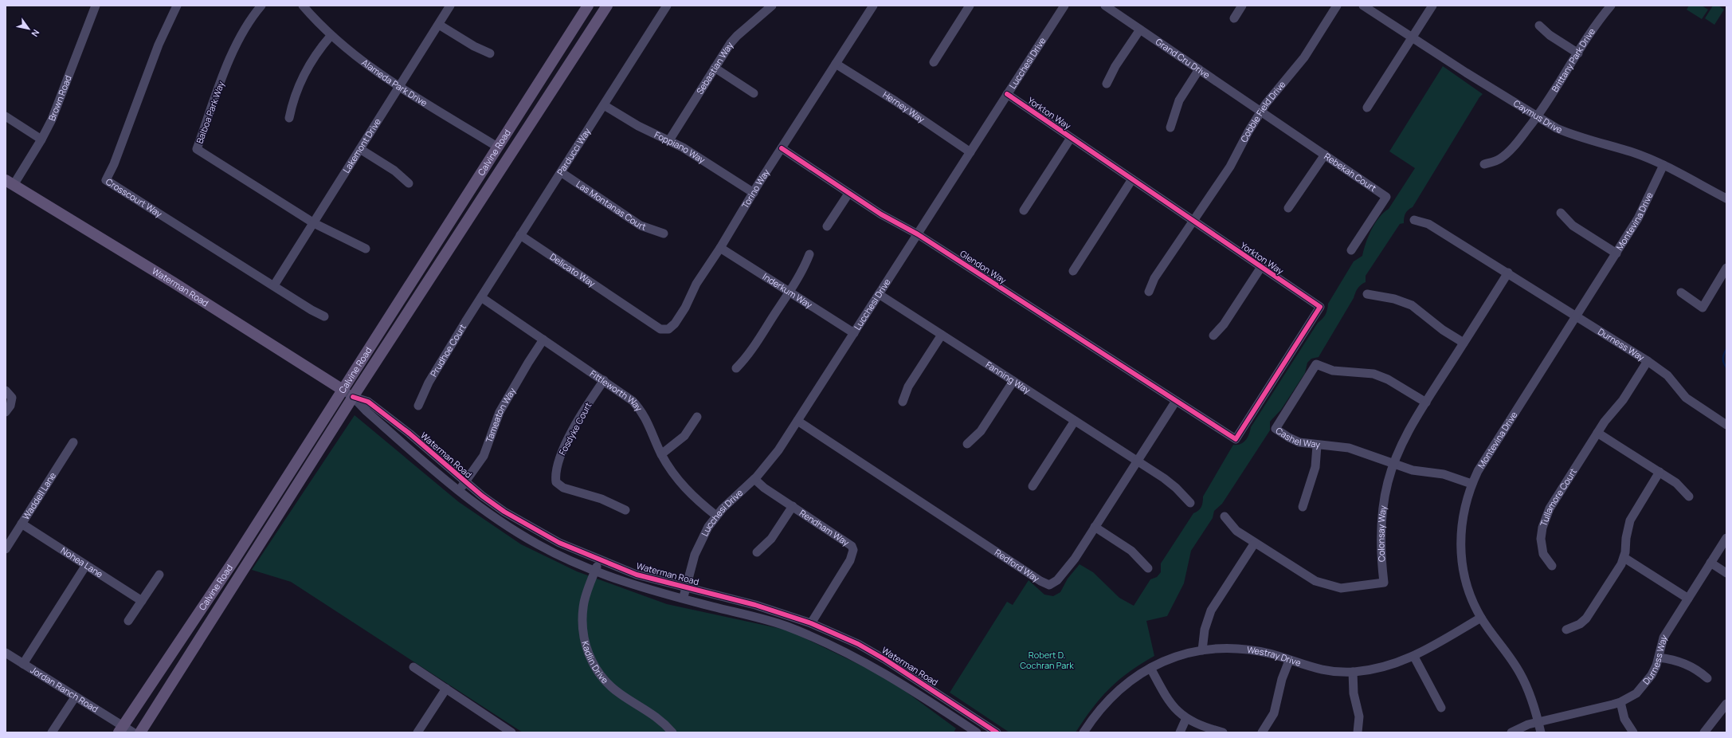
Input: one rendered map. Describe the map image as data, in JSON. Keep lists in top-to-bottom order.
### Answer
{
  "streets": {
    "main road": ["Calvine Road", "Waterman Road"],
    "street": [
      "Grand Cru Drive",
      "Brittany Park Drive",
      "Lucchesi Drive",
      "Sebastian Way",
      "Alameda Park Drive",
      "Brown Road",
      "Herney Way",
      "Balboa Park Way",
      "Cobble Field Drive",
      "Yorkton Way",
      "Caymus Drive",
      "Lakemont Drive",
      "Foppiano Way",
      "Parducci Way",
      "Rebekah Court",
      "Torino Way",
      "Crosscourt Way",
      "Las Montanas Court",
      "Montevina Drive",
      "Glendon Way",
      "Delicato Way",
      "Inderkum Way",
      "Durness Way",
      "Prudhoe Court",
      "Fanning Way",
      "Fittleworth Way",
      "Tameaton Way",
      "Fosdyke Court",
      "Cashel Way",
      "Waddell Lane",
      "Tullamore Court",
      "Rendham Way",
      "Colonsay Way",
      "Nohea Lane",
      "Redford Way",
      "Westray Drive",
      "Kadlin Drive",
      "Jordan Ranch Road"
    ]
  },
  "crossings": [
    ["Grand Cru Drive", "Cobble Field Drive"],
    ["Grand Cru Drive", "Rebekah Court"],
    ["Brittany Park Drive", "Caymus Drive"],
    ["Lucchesi Drive", "Herney Way"],
    ["Lucchesi Drive", "Yorkton Way"],
    ["Lucchesi Drive", "Glendon Way"],
    ["Lucchesi Drive", "Waterman Road"],
    ["Lucchesi Drive", "Inderkum Way"],
    ["Lucchesi Drive", "Fanning Way"],
    ["Lucchesi Drive", "Fittleworth Way"],
    ["Lucchesi Drive", "Rendham Way"],
    ["Lucchesi Drive", "Redford Way"],
    ["Sebastian Way", "Foppiano Way"],
    ["Alameda Park Drive", "Lakemont Drive"],
    ["Alameda Park Drive", "Calvine Road"],
    ["Brown Road", "Waterman Road"],
    ["Herney Way", "Torino Way"],
    ["Balboa Park Way", "Lakemont Drive"],
    ["Cobble Field Drive", "Yorkton Way"],
    ["Cobble Field Drive", "Rebekah Court"],
    ["Yorkton Way", "Glendon Way"],
    ["Yorkton Way", "Redford Way"],
    ["Caymus Drive", "Montevina Drive"],
    ["Lakemont Drive", "Crosscourt Way"],
    ["Foppiano Way", "Parducci Way"],
    ["Foppiano Way", "Torino Way"],
    ["Parducci Way", "Las Montanas Court"],
    ["Parducci Way", "Delicato Way"],
    ["Parducci Way", "Prudhoe Court"],
    ["Parducci Way", "Fittleworth Way"],
    ["Calvine Road", "Waterman Road"],
    ["Calvine Road", "Jordan Ranch Road"],
    ["Torino Way", "Glendon Way"],
    ["Torino Way", "Delicato Way"],
    ["Torino Way", "Inderkum Way"],
    ["Montevina Drive", "Durness Way"],
    ["Montevina Drive", "Cashel Way"],
    ["Montevina Drive", "Westray Drive"],
    ["Glendon Way", "Redford Way"],
    ["Waterman Road", "Tameaton Way"],
    ["Waterman Road", "Rendham Way"],
    ["Waterman Road", "Kadlin Drive"],
    ["Durness Way", "Tullamore Court"],
    ["Durness Way", "Colonsay Way"],
    ["Prudhoe Court", "Fittleworth Way"],
    ["Fanning Way", "Redford Way"],
    ["Fittleworth Way", "Tameaton Way"],
    ["Fittleworth Way", "Fosdyke Court"],
    ["Cashel Way", "Colonsay Way"],
    ["Waddell Lane", "Nohea Lane"]
  ],
  "parks": ["Robert D. Cochran Park"],
  "north": "bottom right"
}
